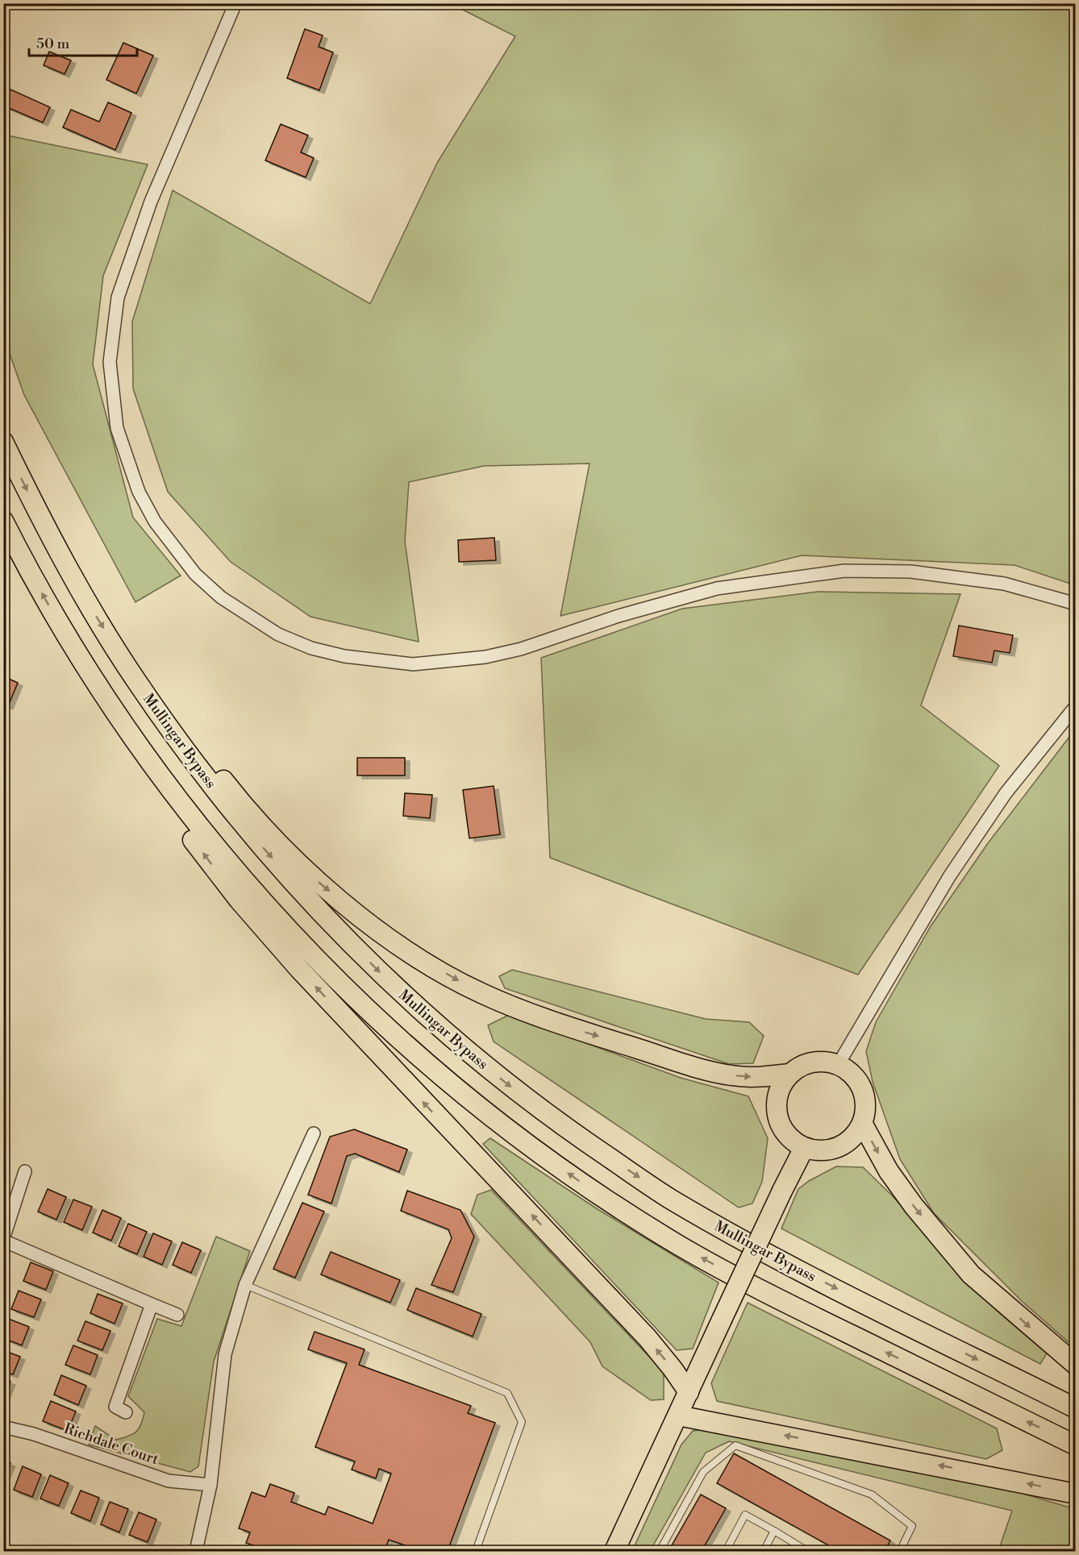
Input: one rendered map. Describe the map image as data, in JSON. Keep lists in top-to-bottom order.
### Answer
{
  "streets": {
    "main road": ["Mullingar Bypass"],
    "street": ["Richdale Court"]
  },
  "scale_bar": "50 m"
}
